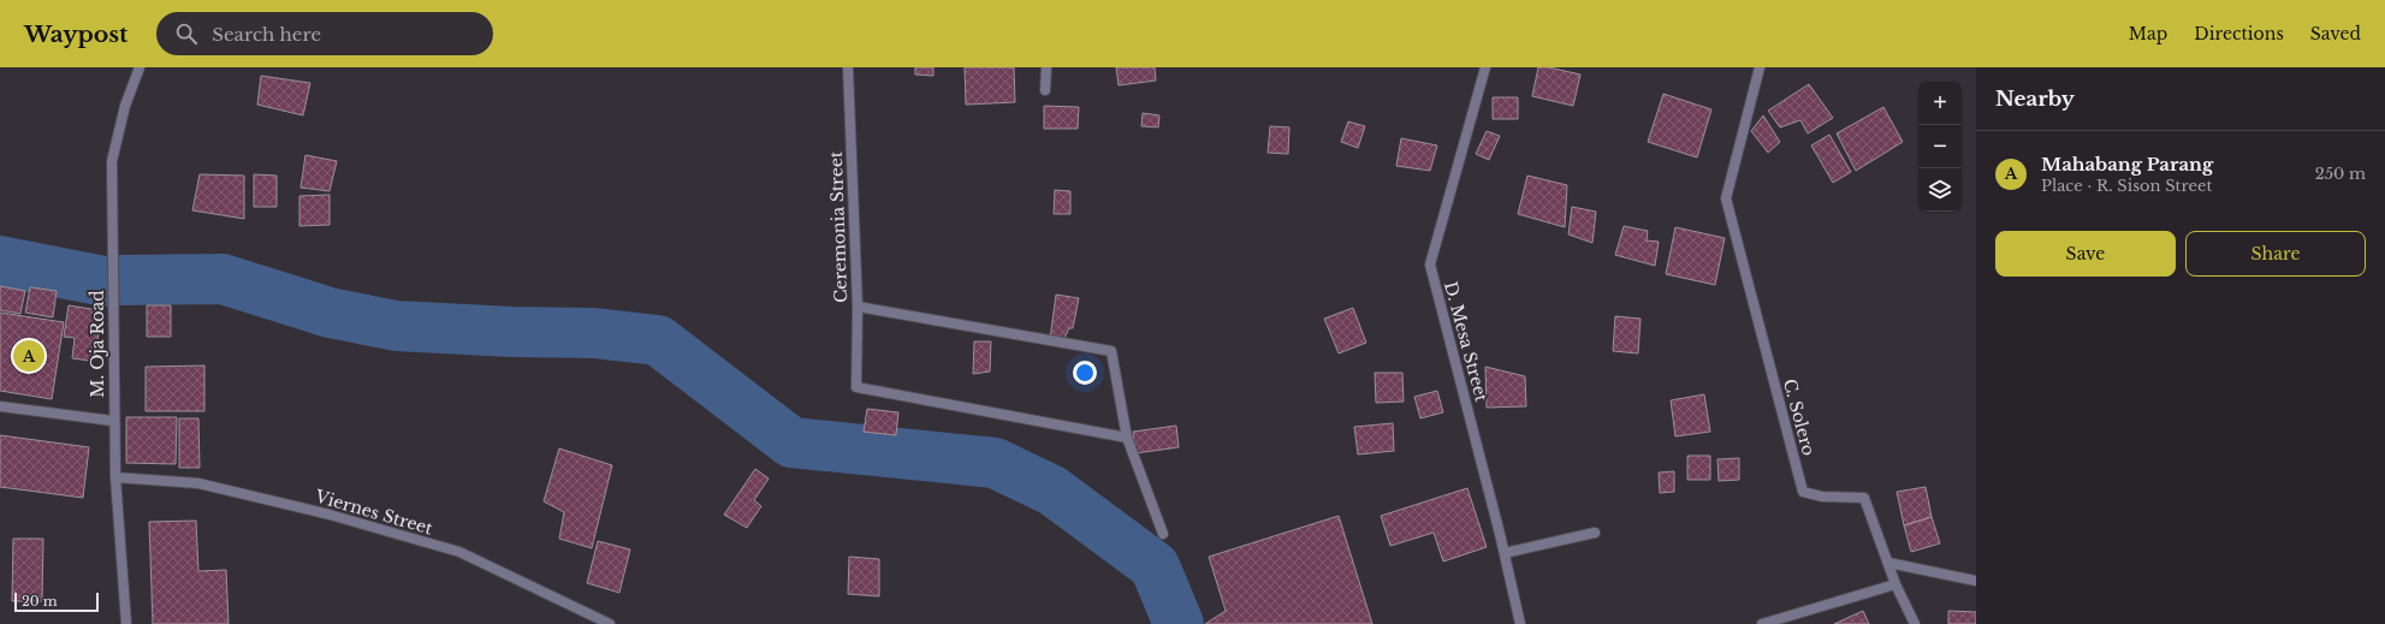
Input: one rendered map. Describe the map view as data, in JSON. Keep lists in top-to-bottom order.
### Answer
{
  "streets": {
    "street": [
      "Ceremonia Street",
      "D. Mesa Street",
      "M. Oja Road",
      "C. Solero",
      "Viernes Street"
    ]
  },
  "crossings": [
    ["M. Oja Road", "Viernes Street"]
  ],
  "scale_bar": "20 m",
  "page": {
    "header": "Waypost",
    "search": "Search here",
    "nav": ["Map", "Directions", "Saved"],
    "heading": "Nearby",
    "map_buttons": ["+", "−"],
    "list": [
      {
        "mark": "A",
        "name": "Mahabang Parang",
        "note": "Place · R. Sison Street",
        "value": "250 m"
      }
    ],
    "buttons": ["Save", "Share"],
    "pins": "A",
    "scale": "20 m"
  }
}
